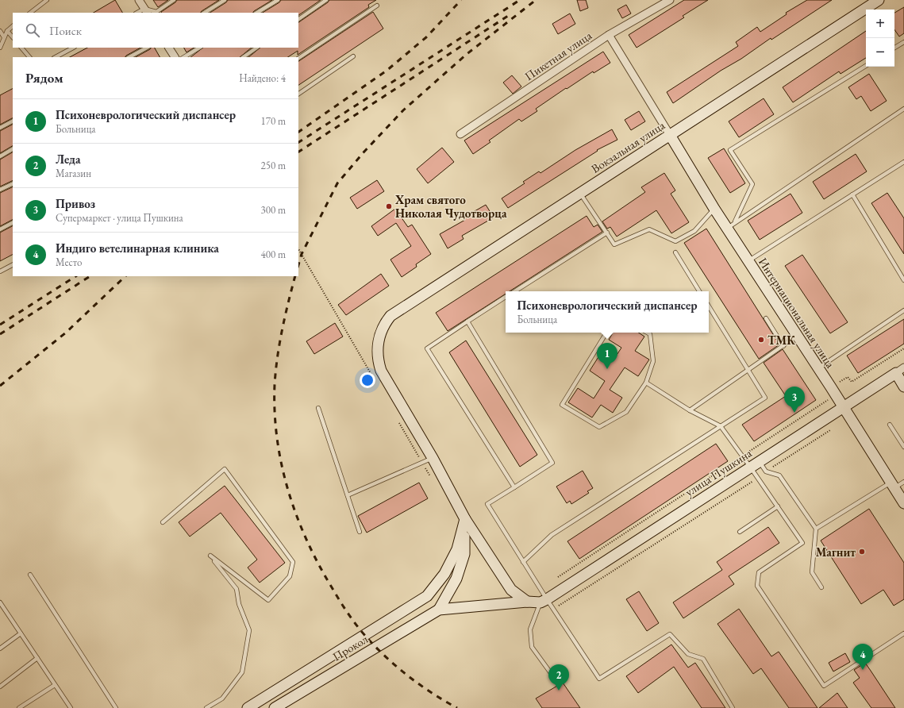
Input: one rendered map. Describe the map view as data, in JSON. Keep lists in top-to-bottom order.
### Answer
{
  "streets": {
    "main road": [
      "Вокзальная улица",
      "Интернациональная улица",
      "улица Пушкина",
      "Прокол"
    ],
    "street": ["Пикетная улица"]
  },
  "crossings": [
    ["Вокзальная улица", "Интернациональная улица"],
    ["Интернациональная улица", "улица Пушкина"]
  ],
  "places": ["Храм святого Николая Чудотворца", "ТМК", "Магнит"],
  "page": {
    "map_buttons": ["+", "−"],
    "search": "Поиск",
    "heading": ["Рядом", "Найдено: 4"],
    "list": [
      {
        "mark": "1",
        "name": "Психоневрологический диспансер",
        "note": "Больница",
        "value": "170 m"
      },
      {
        "mark": "2",
        "name": "Леда",
        "note": "Магазин",
        "value": "250 m"
      },
      {
        "mark": "3",
        "name": "Привоз",
        "note": "Супермаркет · улица Пушкина",
        "value": "300 m"
      },
      {
        "mark": "4",
        "name": "Индиго ветелинарная клиника",
        "note": "Место",
        "value": "400 m"
      }
    ],
    "popup": ["Психоневрологический диспансер", "Больница"],
    "pins": [
      "1",
      "3",
      "4",
      "2"
    ]
  }
}
